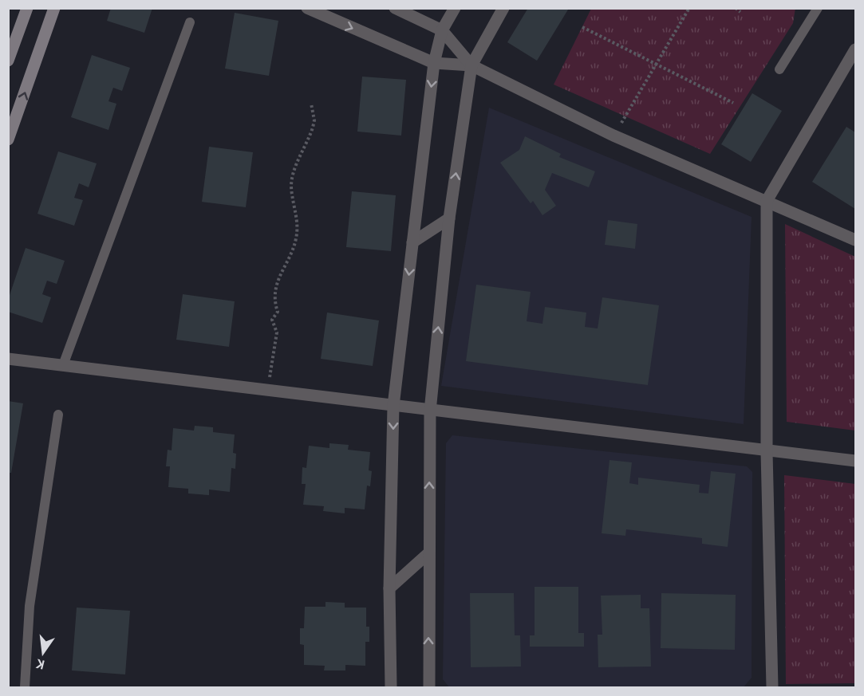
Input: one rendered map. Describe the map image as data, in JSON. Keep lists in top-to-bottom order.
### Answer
{
  "north": "bottom"
}
